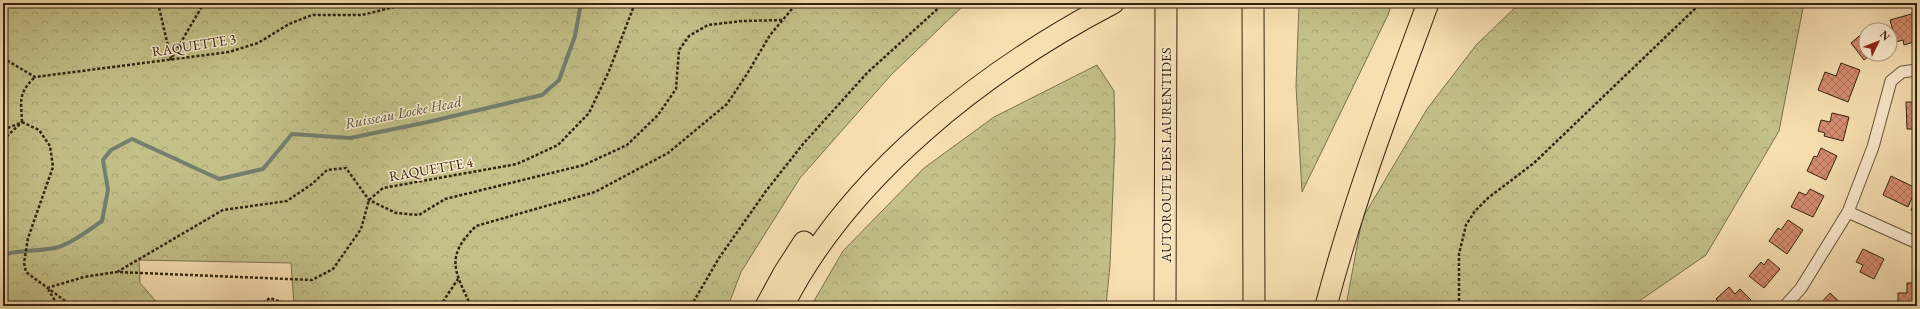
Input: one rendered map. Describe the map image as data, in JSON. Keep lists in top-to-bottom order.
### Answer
{
  "streets": {
    "highway": ["AUTOROUTE DES LAURENTIDES"],
    "path": ["RAQUETTE 3", "RAQUETTE 4"]
  },
  "water": ["Ruisseau Locke Head"],
  "north": "top right"
}
